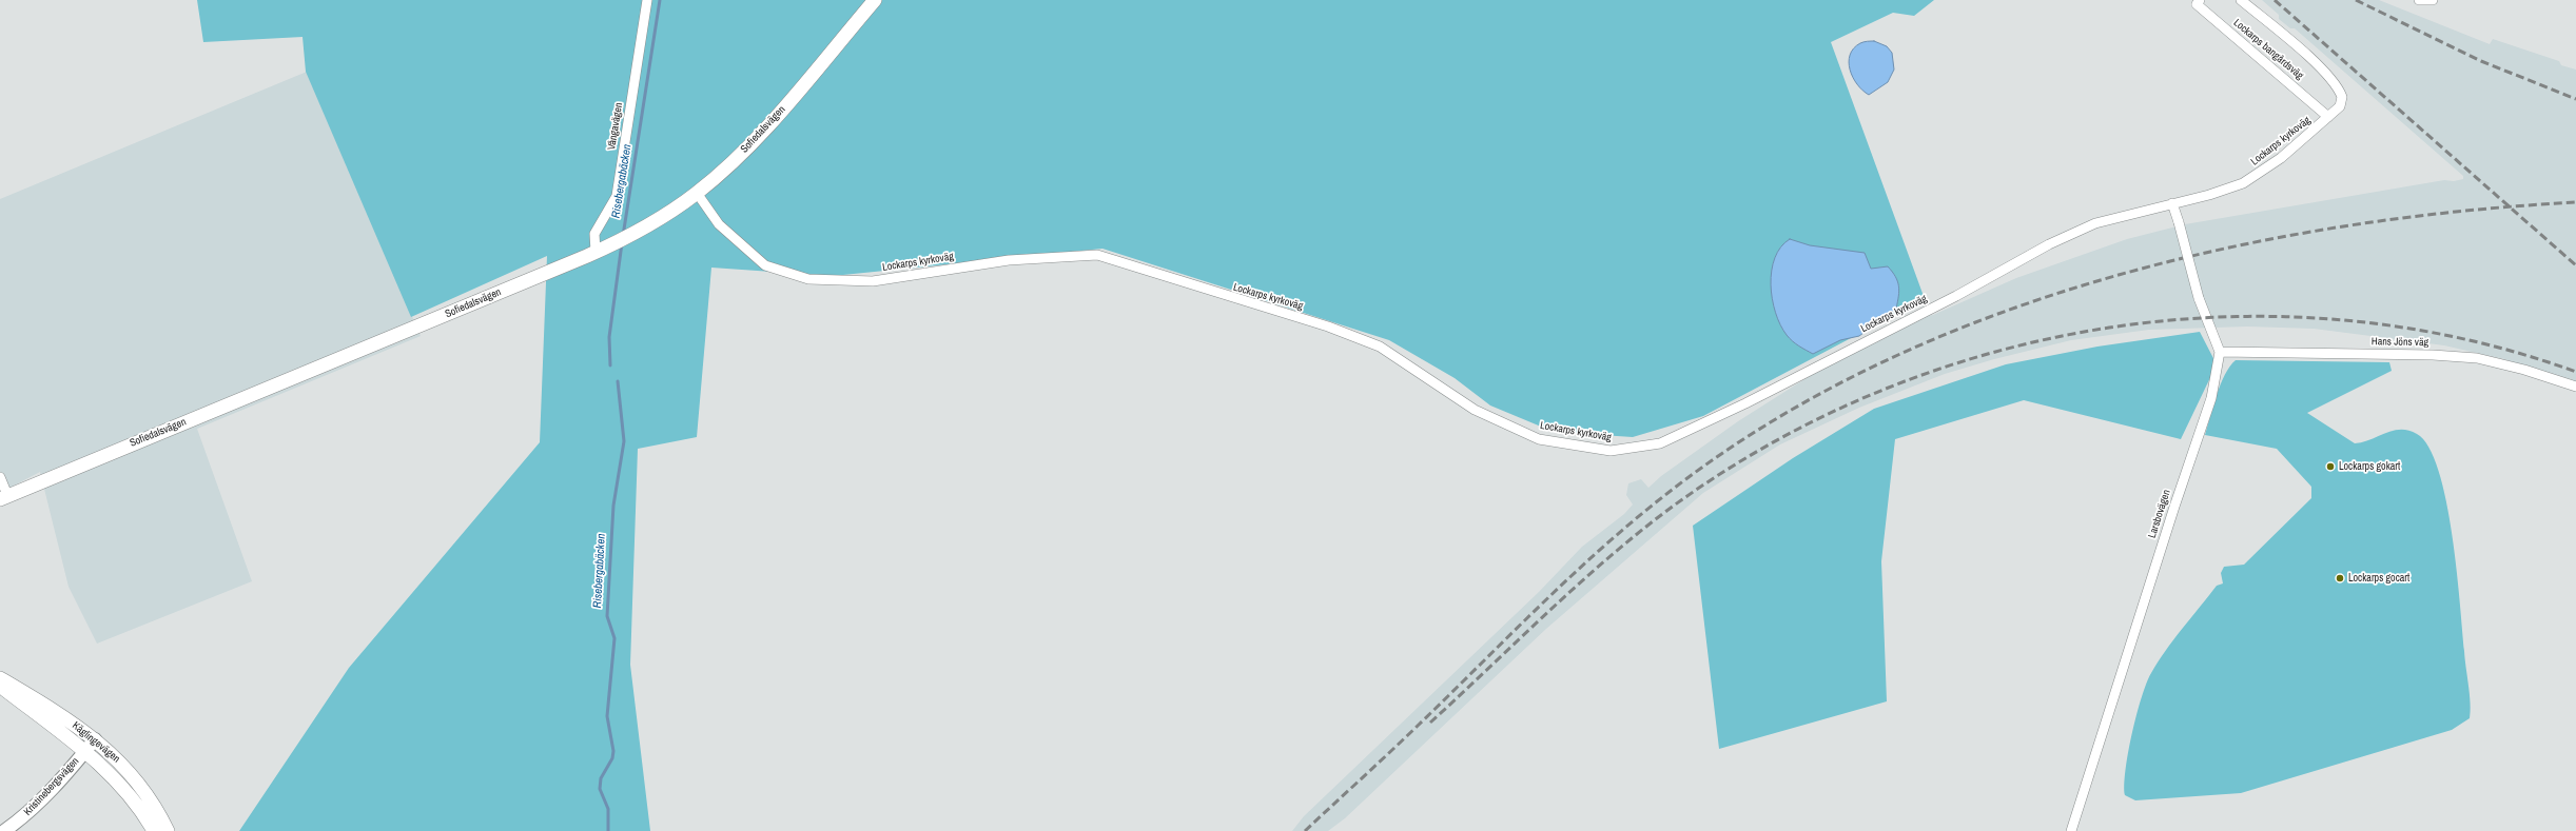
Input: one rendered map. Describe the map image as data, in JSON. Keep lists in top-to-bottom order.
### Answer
{
  "streets": {
    "main road": ["Sofiedalsvägen", "Käglingevägen"],
    "street": [
      "Lockarps bangårdsväg",
      "Vångavägen",
      "Lockarps kyrkoväg",
      "Hans Jöns väg",
      "Larsbovägen",
      "Kristinebergsvägen"
    ]
  },
  "crossings": [
    ["Lockarps bangårdsväg", "Lockarps kyrkoväg"],
    ["Vångavägen", "Sofiedalsvägen"],
    ["Sofiedalsvägen", "Lockarps kyrkoväg"],
    ["Hans Jöns väg", "Larsbovägen"],
    ["Käglingevägen", "Kristinebergsvägen"]
  ],
  "water": ["Risebergabäcken"],
  "places": ["Lockarps gokart", "Lockarps gocart"]
}
